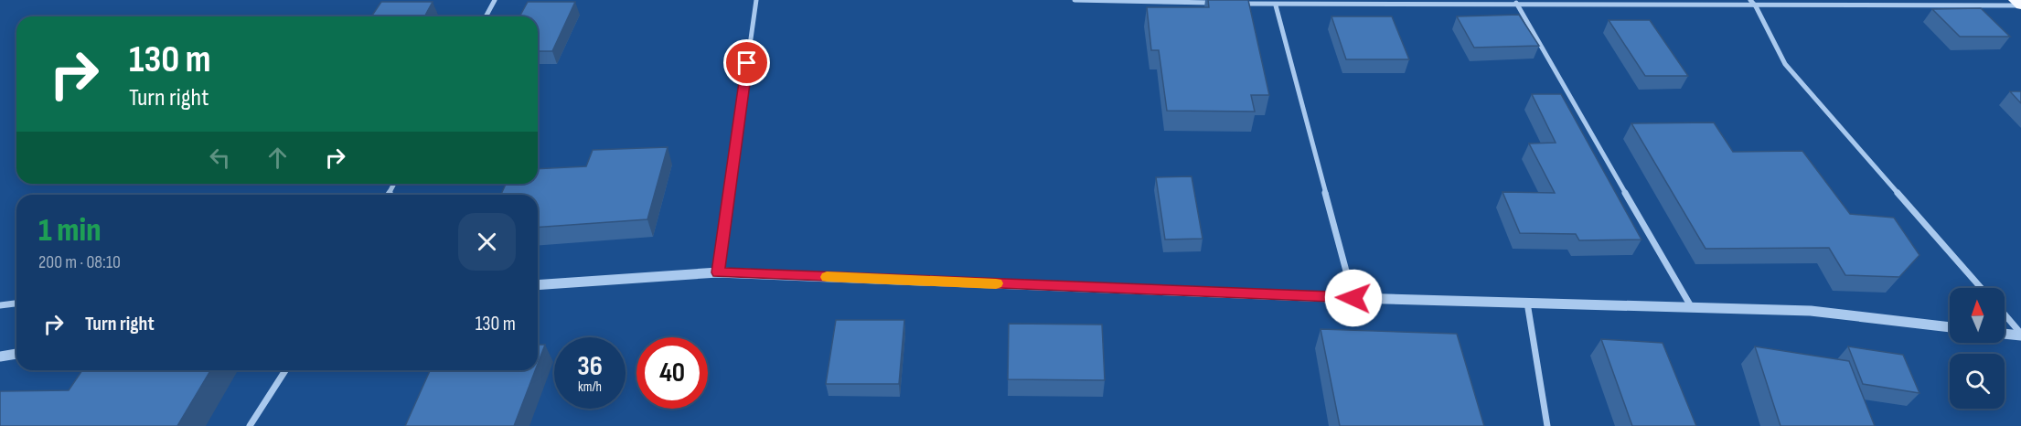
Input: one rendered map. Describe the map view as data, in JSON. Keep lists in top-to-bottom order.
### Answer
{
  "north": "top",
  "page": {
    "turn": ["130 m", "Turn right"],
    "heading": ["1 min", "200 m · 08:10"],
    "list": [
      {
        "name": "Turn right",
        "value": "130 m"
      }
    ],
    "speed": "36 km/h",
    "limit": "40"
  }
}
